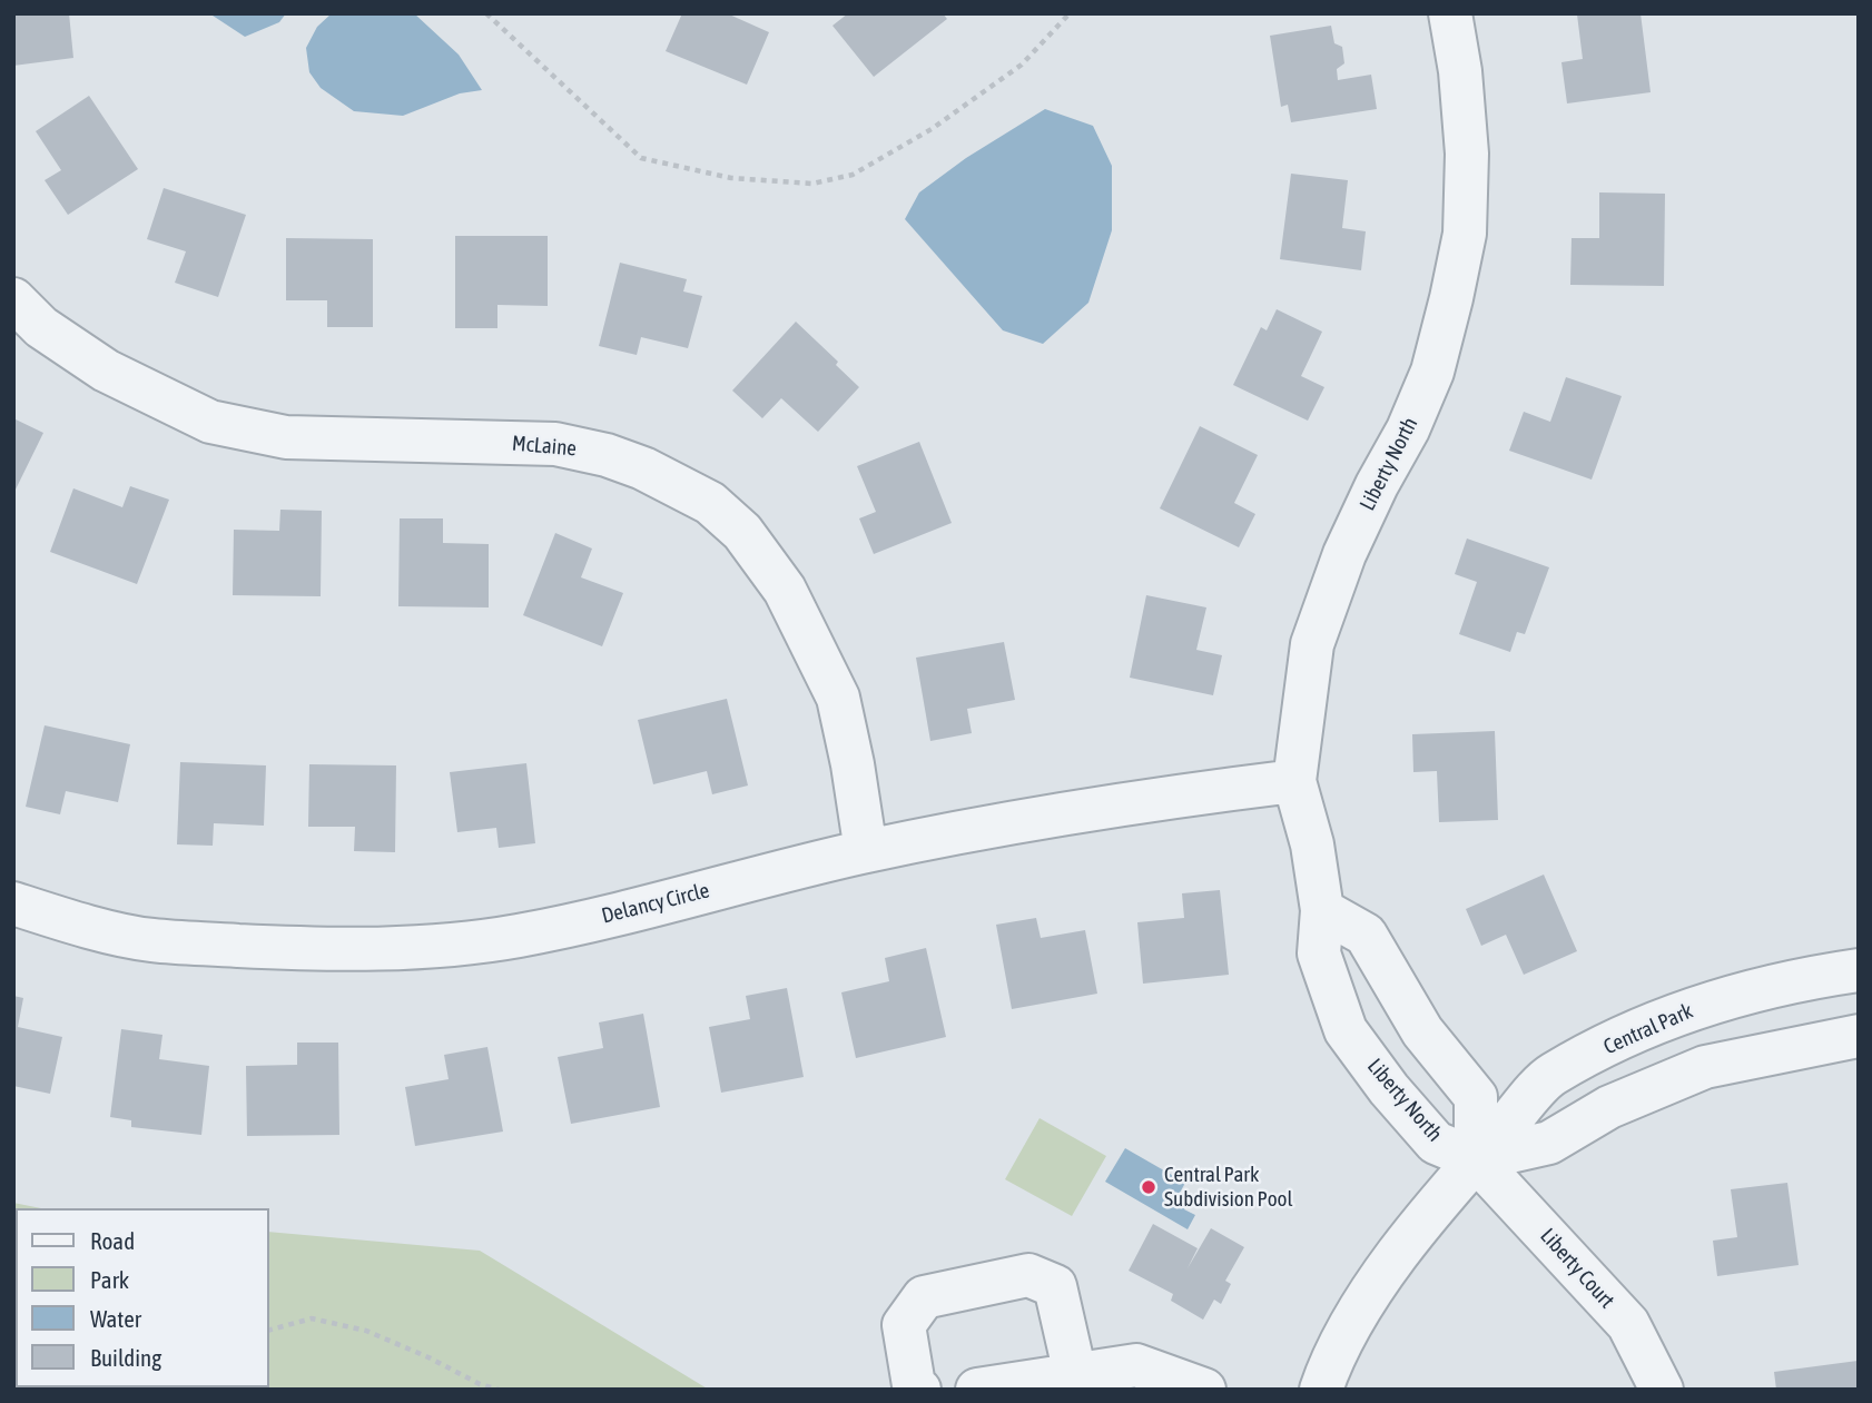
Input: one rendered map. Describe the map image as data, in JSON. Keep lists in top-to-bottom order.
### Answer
{
  "streets": {
    "street": [
      "McLaine",
      "Liberty North",
      "Delancy Circle",
      "Central Park",
      "Liberty Court"
    ]
  },
  "crossings": [
    ["McLaine", "Delancy Circle"],
    ["Liberty North", "Delancy Circle"],
    ["Liberty North", "Central Park"],
    ["Liberty North", "Liberty Court"],
    ["Central Park", "Liberty Court"]
  ],
  "places": ["Central Park Subdivision Pool"],
  "legend": [
    "Road",
    "Park",
    "Water",
    "Building"
  ]
}
